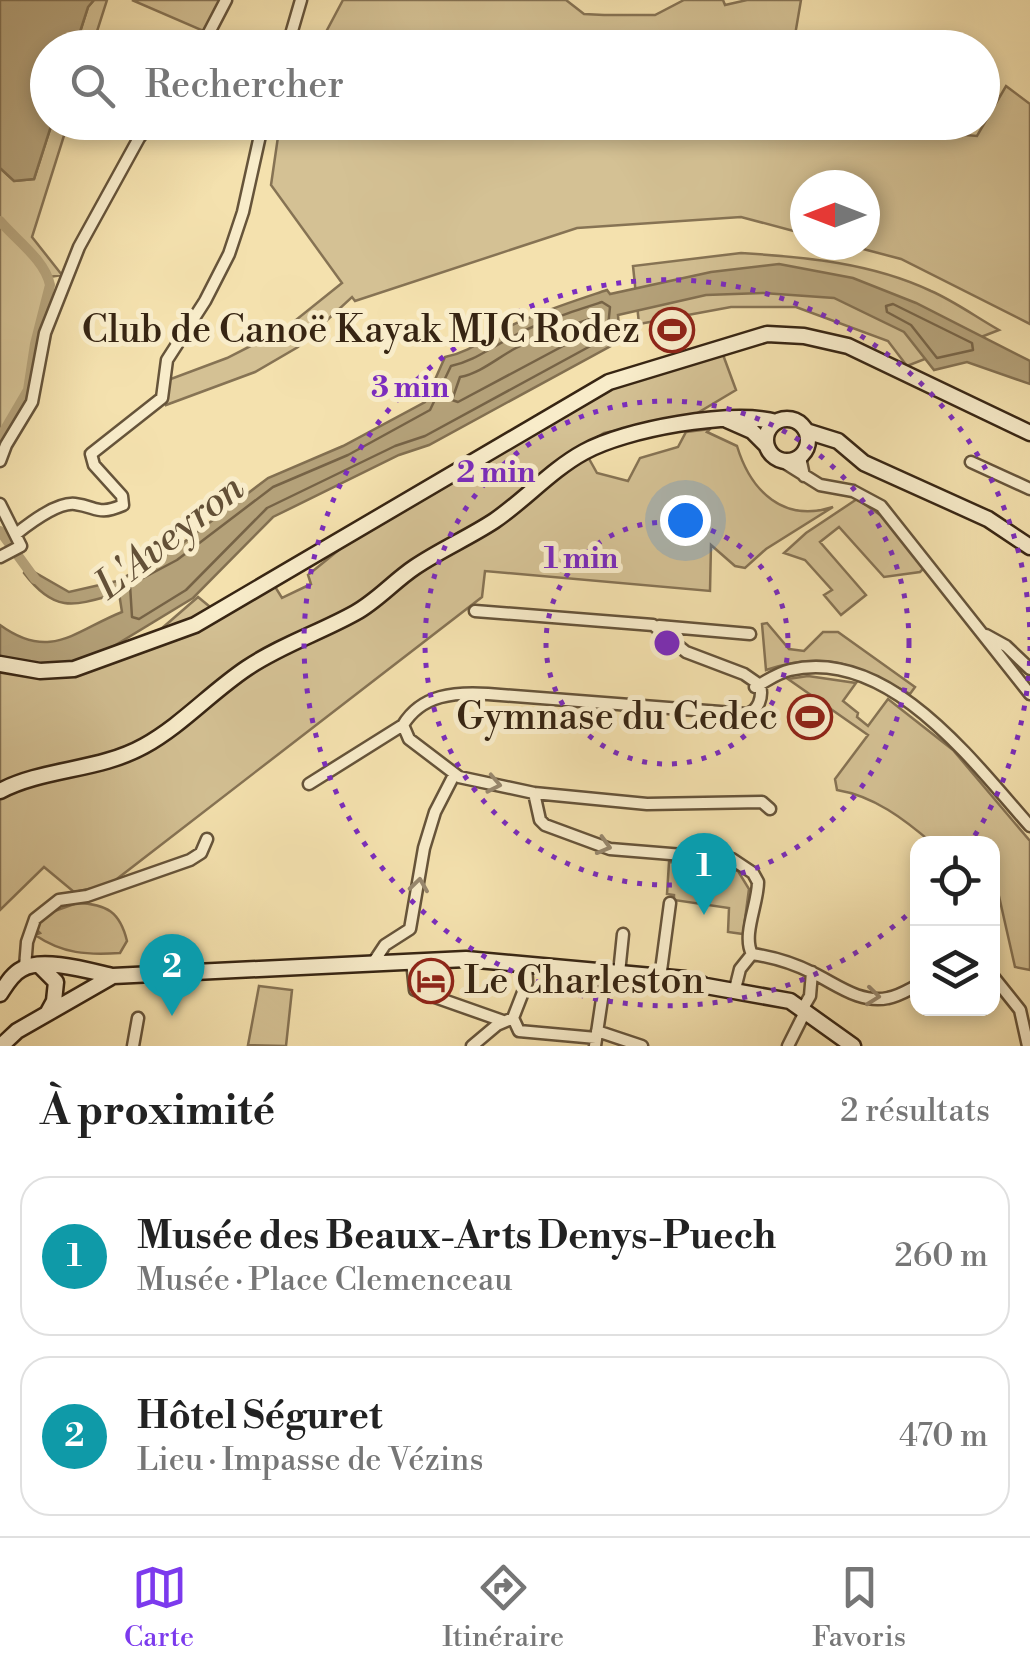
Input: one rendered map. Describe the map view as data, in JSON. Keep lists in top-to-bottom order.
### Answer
{
  "water": ["L'Aveyron"],
  "places": {
    "sports": ["Club de Canoë Kayak MJC Rodez", "Gymnase du Cedec"],
    "hotel": ["Le Charleston"]
  },
  "north": "left",
  "page": {
    "search": "Rechercher",
    "pins": ["1", "2"],
    "heading": ["À proximité", "2 résultats"],
    "list": [
      {
        "mark": "1",
        "name": "Musée des Beaux-Arts Denys-Puech",
        "note": "Musée · Place Clemenceau",
        "value": "260 m"
      },
      {
        "mark": "2",
        "name": "Hôtel Séguret",
        "note": "Lieu · Impasse de Vézins",
        "value": "470 m"
      }
    ],
    "nav": ["Carte", "Itinéraire", "Favoris"]
  },
  "rings": ["3 min", "2 min", "1 min"]
}
